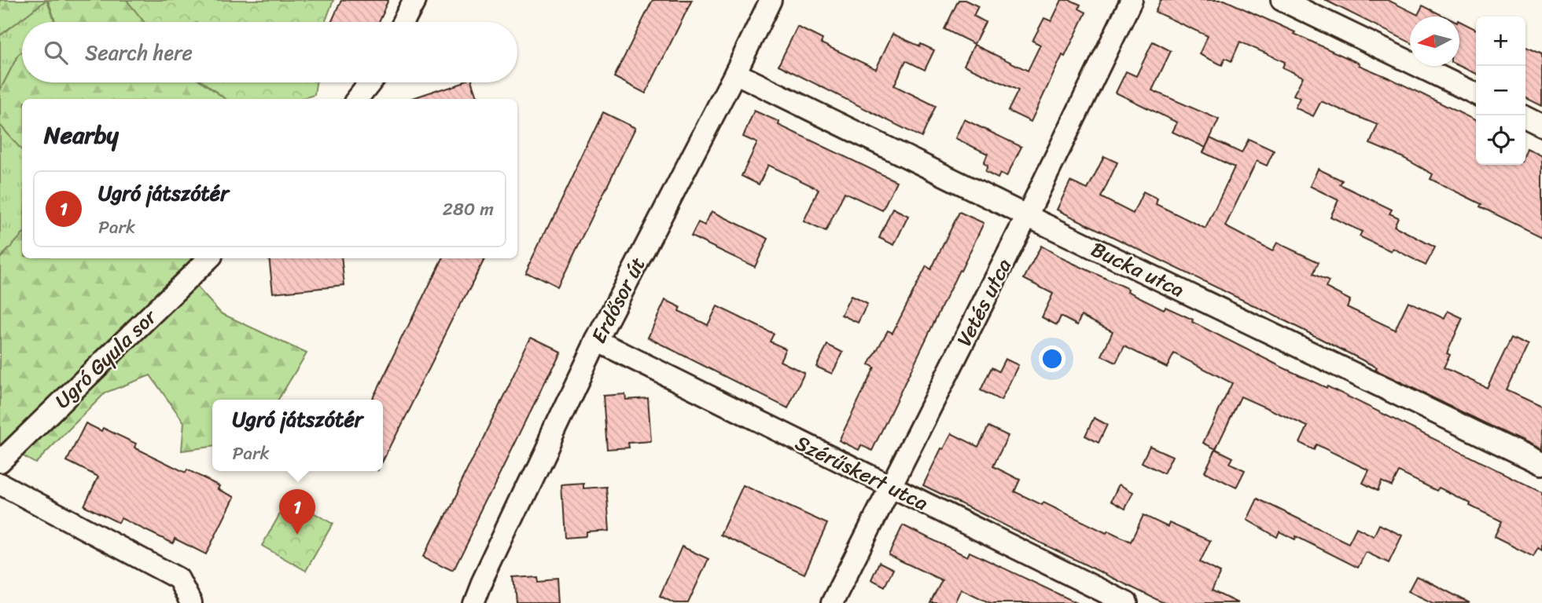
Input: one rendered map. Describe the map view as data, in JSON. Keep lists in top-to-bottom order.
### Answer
{
  "streets": {
    "street": [
      "Bucka utca",
      "Erdősor út",
      "Vetés utca",
      "Ugró Gyula sor",
      "Szérűskert utca"
    ]
  },
  "crossings": [
    ["Bucka utca", "Erdősor út"],
    ["Bucka utca", "Vetés utca"],
    ["Erdősor út", "Szérűskert utca"],
    ["Vetés utca", "Szérűskert utca"]
  ],
  "north": "left",
  "page": {
    "map_buttons": ["+", "−"],
    "search": "Search here",
    "heading": "Nearby",
    "list": [
      {
        "mark": "1",
        "name": "Ugró játszótér",
        "note": "Park",
        "value": "280 m"
      }
    ],
    "popup": ["Ugró játszótér", "Park"],
    "pins": "1"
  }
}
